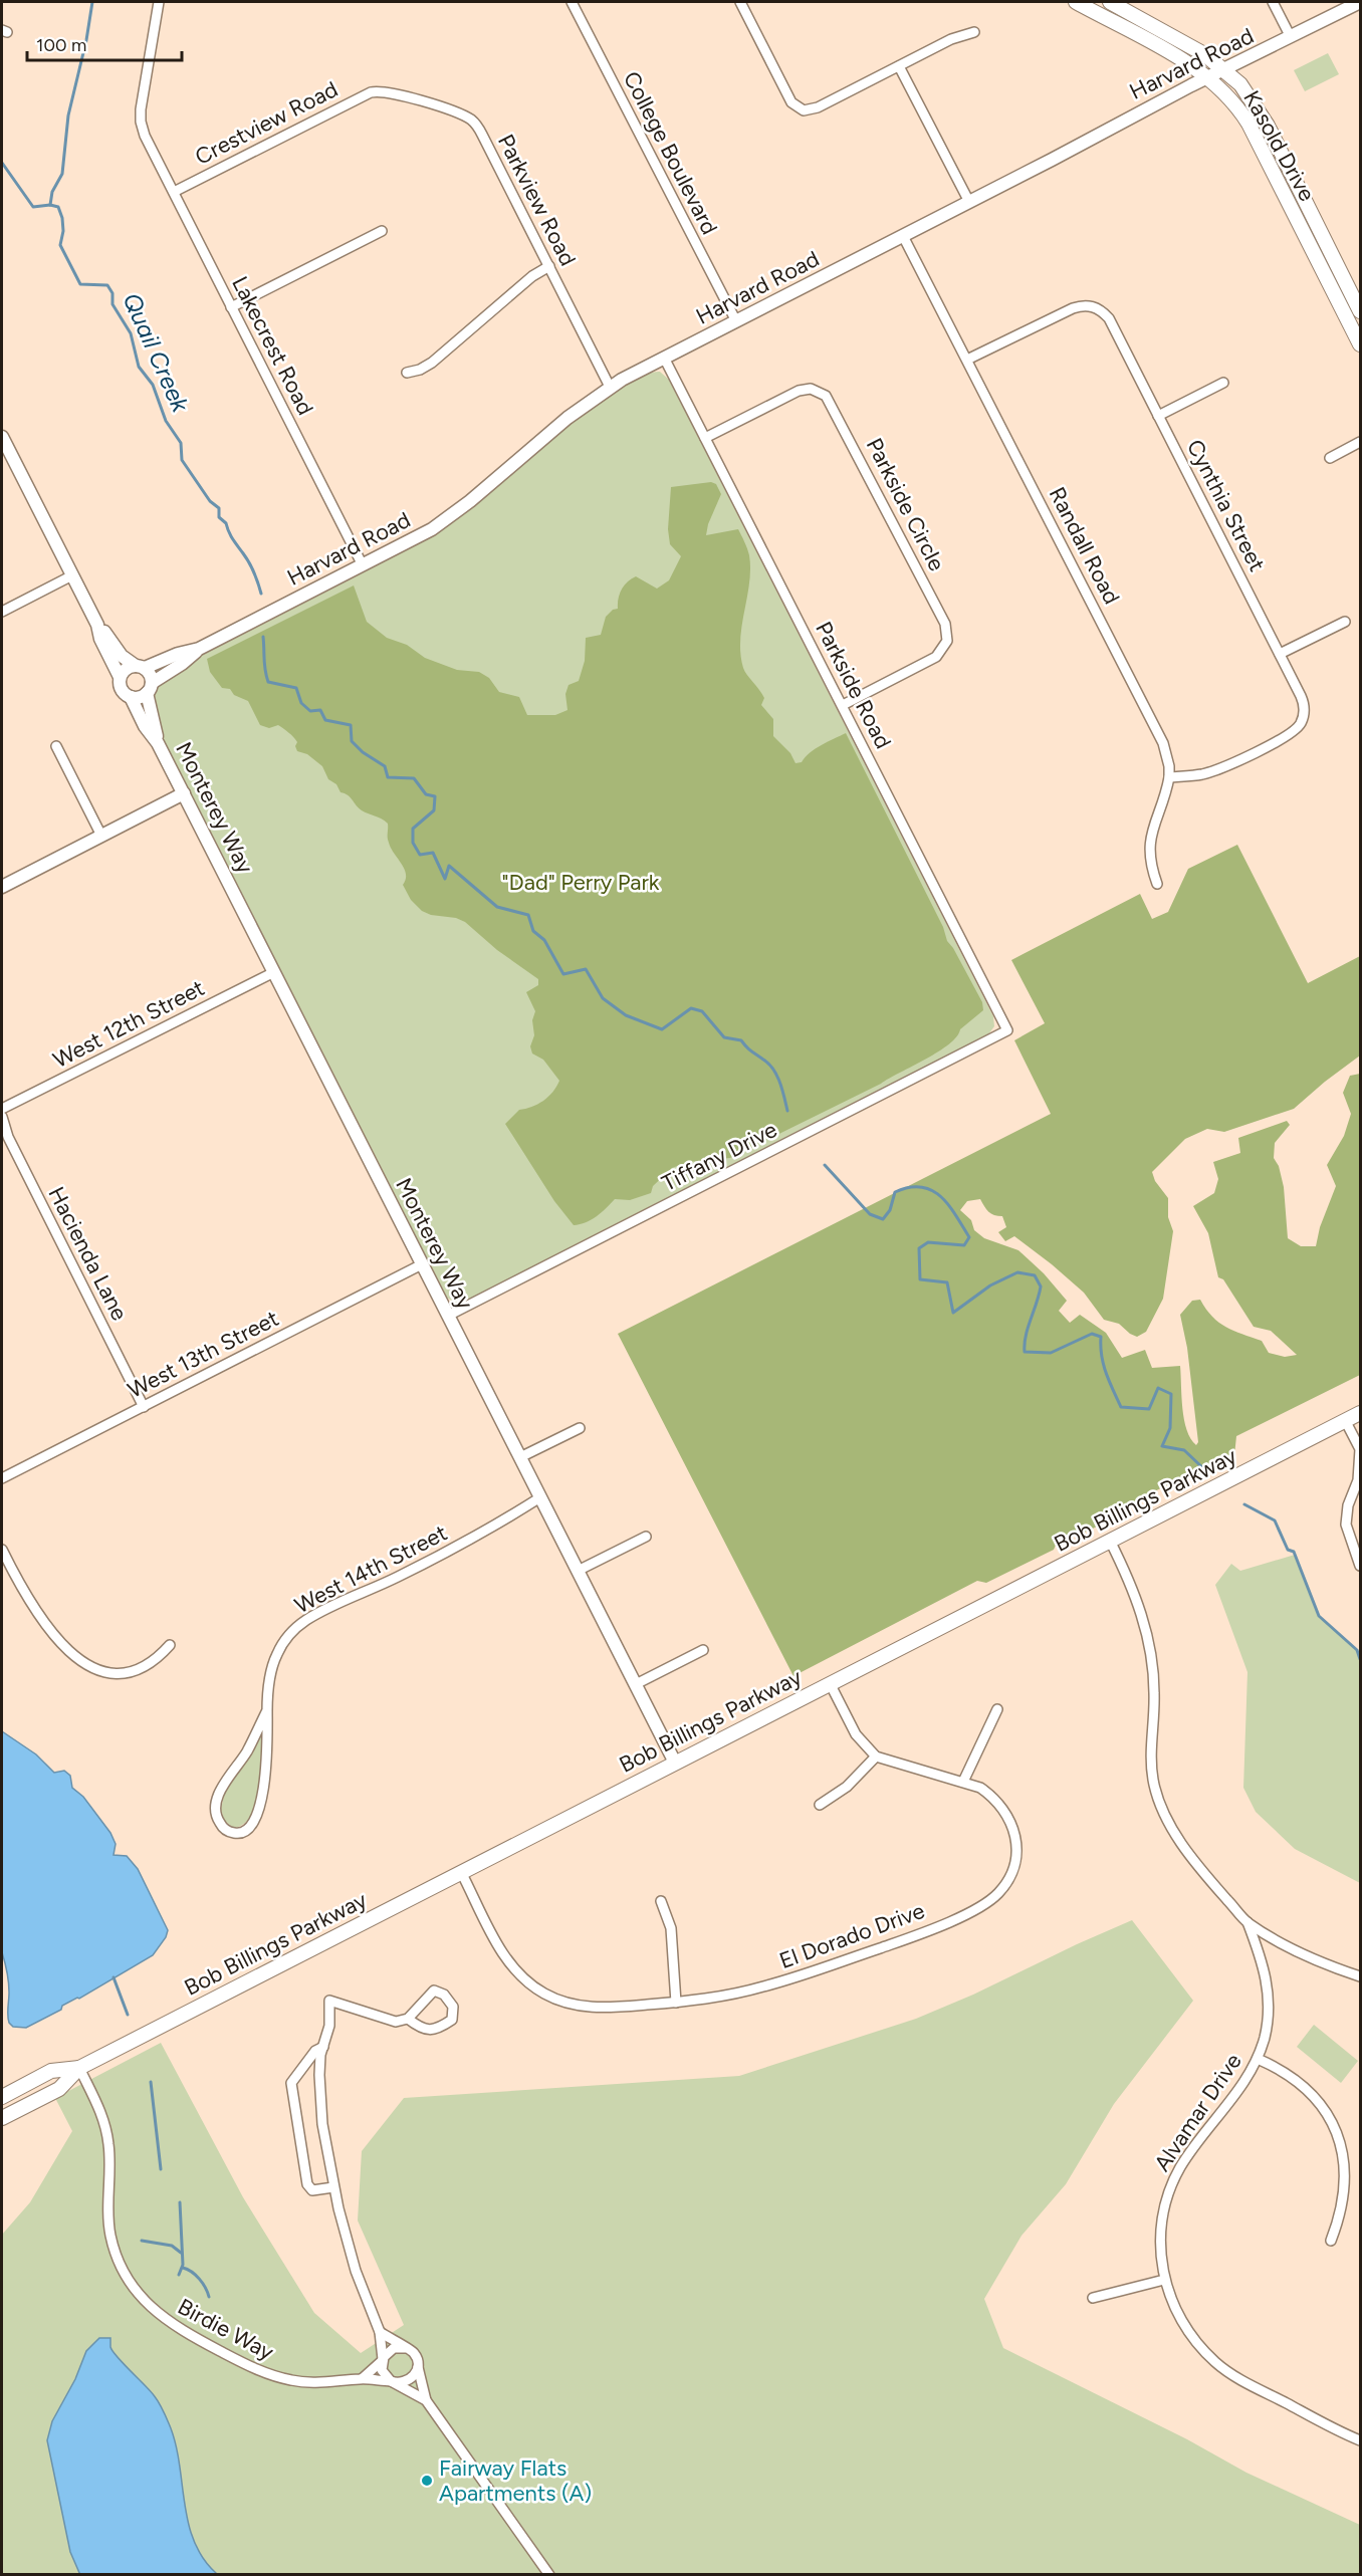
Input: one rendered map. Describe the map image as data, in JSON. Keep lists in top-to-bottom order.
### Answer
{
  "streets": {
    "main road": ["Kasold Drive", "Bob Billings Parkway"],
    "street": [
      "Harvard Road",
      "Crestview Road",
      "College Boulevard",
      "Parkview Road",
      "Lakecrest Road",
      "Parkside Circle",
      "Cynthia Street",
      "Randall Road",
      "Parkside Road",
      "Monterey Way",
      "West 12th Street",
      "Tiffany Drive",
      "Hacienda Lane",
      "West 13th Street",
      "West 14th Street",
      "El Dorado Drive",
      "Alvamar Drive",
      "Birdie Way"
    ]
  },
  "crossings": [
    ["Harvard Road", "Kasold Drive"],
    ["Harvard Road", "College Boulevard"],
    ["Harvard Road", "Parkview Road"],
    ["Harvard Road", "Lakecrest Road"],
    ["Harvard Road", "Randall Road"],
    ["Harvard Road", "Parkside Road"],
    ["Harvard Road", "Monterey Way"],
    ["Crestview Road", "Parkview Road"],
    ["Crestview Road", "Lakecrest Road"],
    ["Parkside Circle", "Parkside Road"],
    ["Cynthia Street", "Randall Road"],
    ["Parkside Road", "Tiffany Drive"],
    ["Monterey Way", "West 12th Street"],
    ["Monterey Way", "Tiffany Drive"],
    ["Monterey Way", "West 13th Street"],
    ["Monterey Way", "Bob Billings Parkway"],
    ["Monterey Way", "West 14th Street"],
    ["Hacienda Lane", "West 13th Street"],
    ["Bob Billings Parkway", "El Dorado Drive"],
    ["Bob Billings Parkway", "Alvamar Drive"],
    ["Bob Billings Parkway", "Birdie Way"]
  ],
  "water": ["Quail Creek"],
  "parks": ["\"Dad\" Perry Park"],
  "places": ["Fairway Flats Apartments (A)"],
  "scale_bar": "100 m"
}
